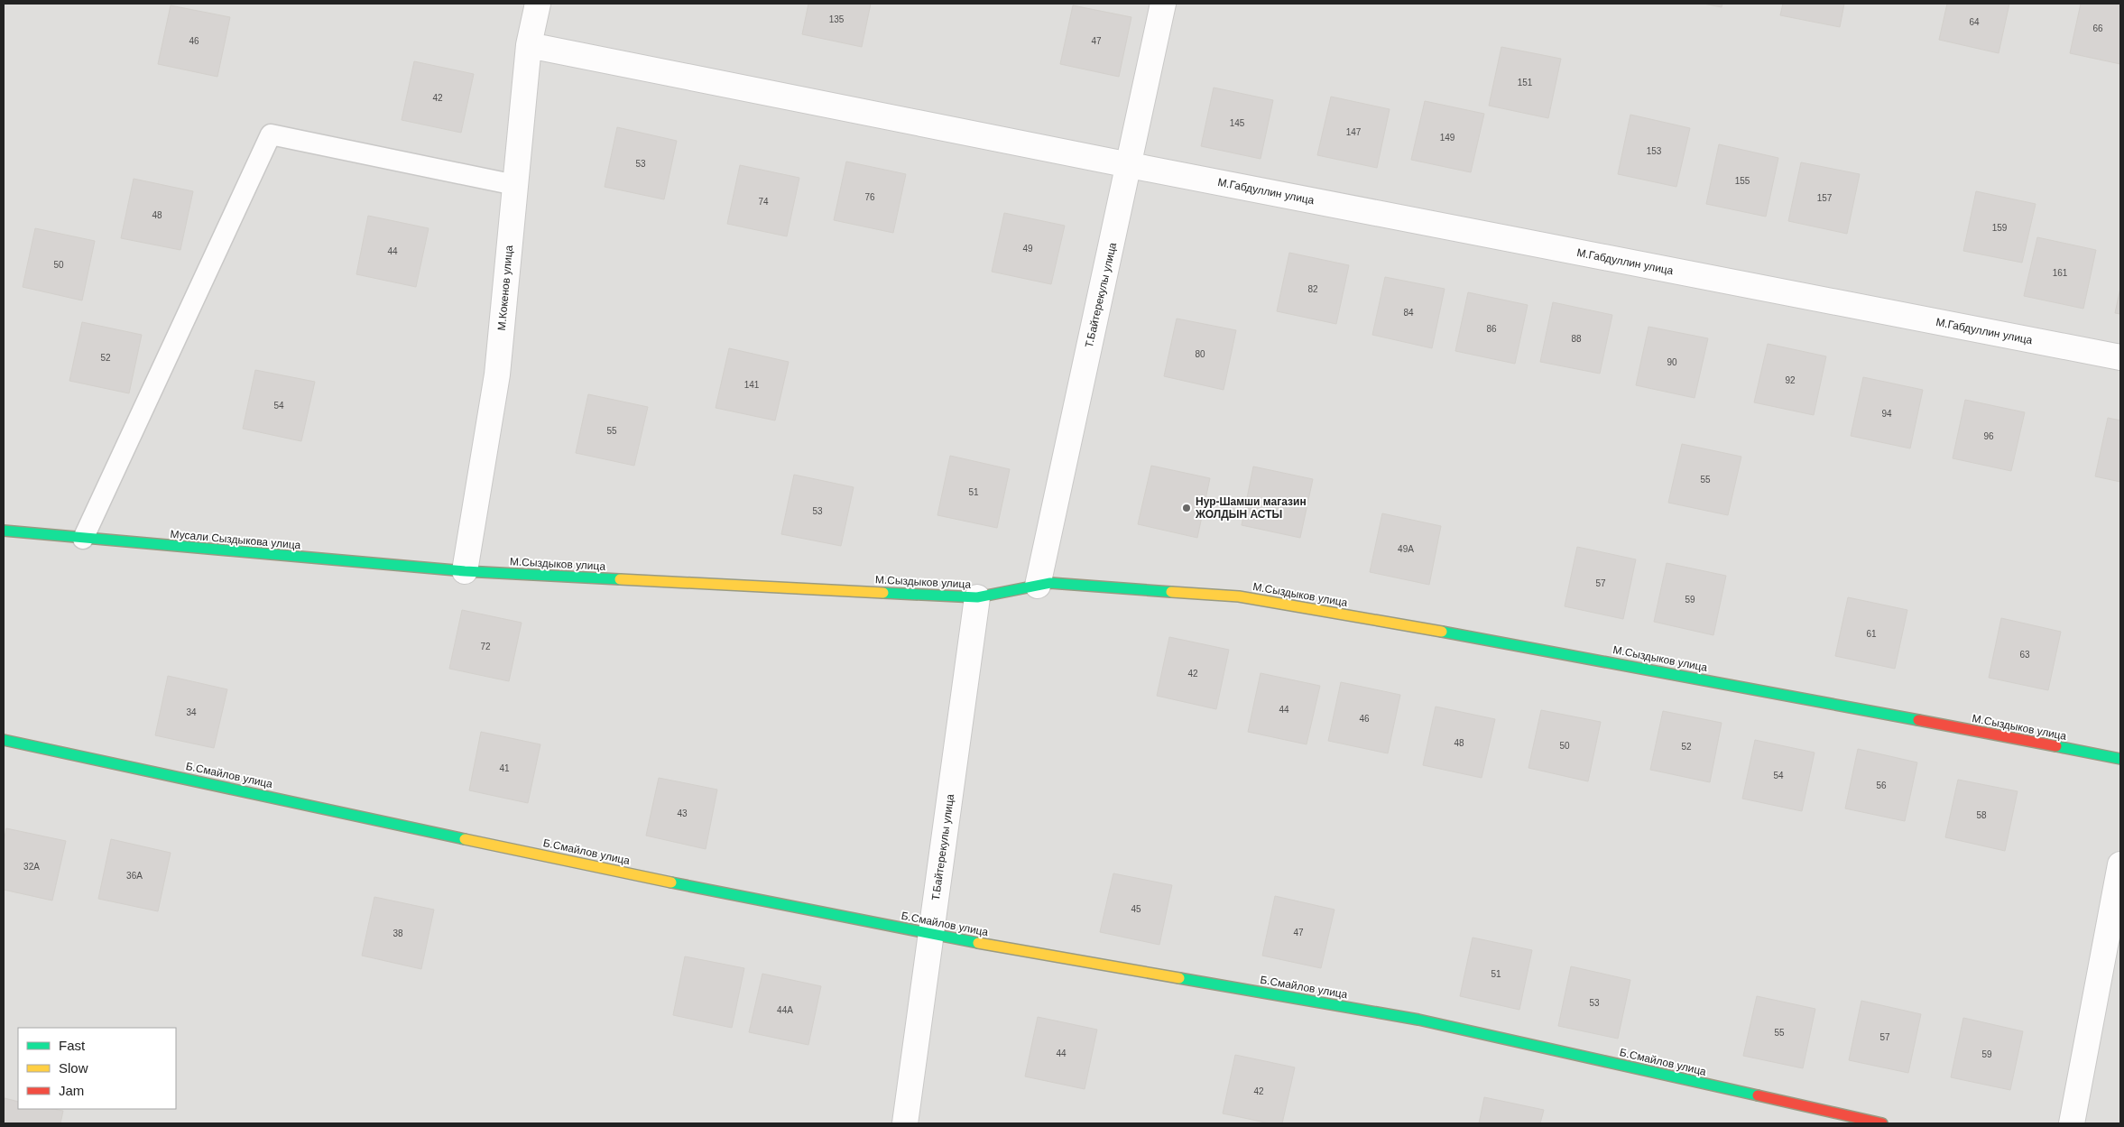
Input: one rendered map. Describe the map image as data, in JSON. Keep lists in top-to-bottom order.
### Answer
{
  "streets": {
    "street": [
      "М.Габдуллин улица",
      "М.Кокенов улица",
      "Т.Байтерекулы улица",
      "Мусали Сыздыкова улица",
      "М.Сыздыков улица",
      "Б.Смайлов улица"
    ]
  },
  "crossings": [
    ["М.Габдуллин улица", "М.Кокенов улица"],
    ["М.Габдуллин улица", "Т.Байтерекулы улица"],
    ["М.Кокенов улица", "Мусали Сыздыкова улица"],
    ["М.Кокенов улица", "М.Сыздыков улица"],
    ["Т.Байтерекулы улица", "М.Сыздыков улица"],
    ["Т.Байтерекулы улица", "Б.Смайлов улица"],
    ["Мусали Сыздыкова улица", "М.Сыздыков улица"]
  ],
  "places": ["Нур-Шамши магазин ЖОЛДЫН АСТЫ"],
  "house_numbers": [
    "135",
    "64",
    "66",
    "46",
    "47",
    "151",
    "42",
    "145",
    "147",
    "149",
    "153",
    "53",
    "155",
    "76",
    "157",
    "74",
    "48",
    "159",
    "49",
    "44",
    "50",
    "161",
    "82",
    "84",
    "86",
    "88",
    "80",
    "52",
    "90",
    "92",
    "141",
    "54",
    "94",
    "55",
    "96",
    "55",
    "51",
    "53",
    "49А",
    "57",
    "59",
    "61",
    "72",
    "63",
    "42",
    "44",
    "34",
    "46",
    "48",
    "50",
    "52",
    "41",
    "54",
    "56",
    "43",
    "58",
    "32А",
    "36А",
    "45",
    "47",
    "38",
    "51",
    "53",
    "44А",
    "55",
    "57",
    "44",
    "59",
    "42"
  ],
  "legend": ["Fast", "Slow", "Jam"]
}
